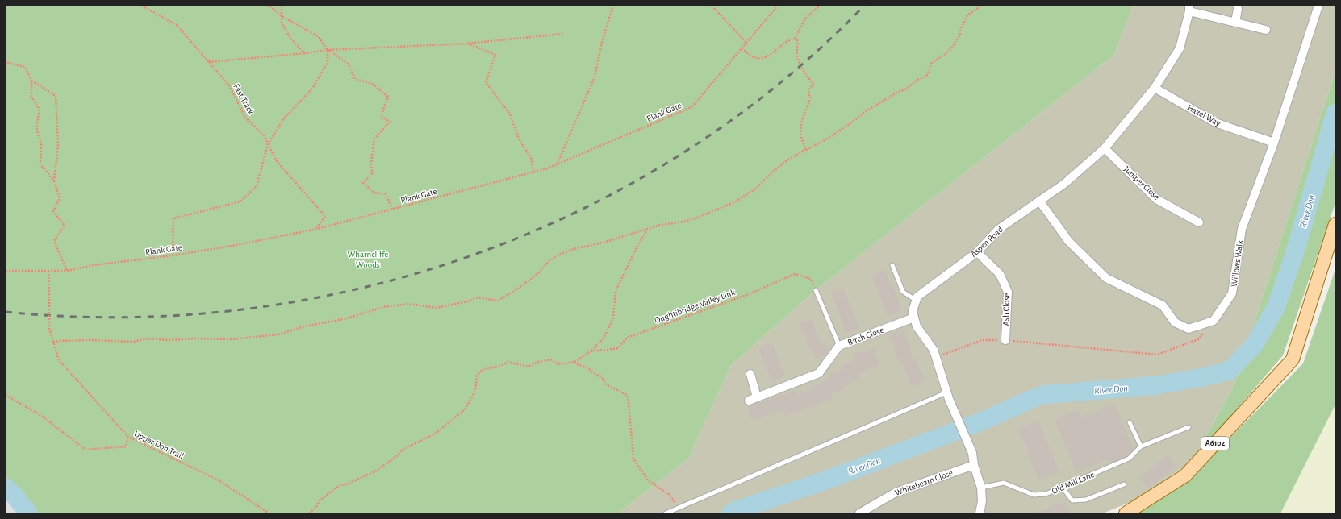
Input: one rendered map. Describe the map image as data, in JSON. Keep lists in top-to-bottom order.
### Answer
{
  "streets": {
    "main road": ["A6102"],
    "street": [
      "Hazel Way",
      "Juniper Close",
      "Aspen Road",
      "Willows Walk",
      "Ash Close",
      "Birch Close",
      "Whitebeam Close"
    ],
    "lane": ["Old Mill Lane"],
    "path": [
      "Fast Track",
      "Plank Gate",
      "Oughtibridge Valley Link",
      "Upper Don Trail"
    ]
  },
  "crossings": [
    ["Fast Track", "Plank Gate"],
    ["Plank Gate", "Upper Don Trail"],
    ["Hazel Way", "Aspen Road"],
    ["Hazel Way", "Willows Walk"],
    ["Juniper Close", "Aspen Road"],
    ["Aspen Road", "Ash Close"]
  ],
  "water": ["River Don"],
  "parks": ["Wharncliffe Woods"]
}
